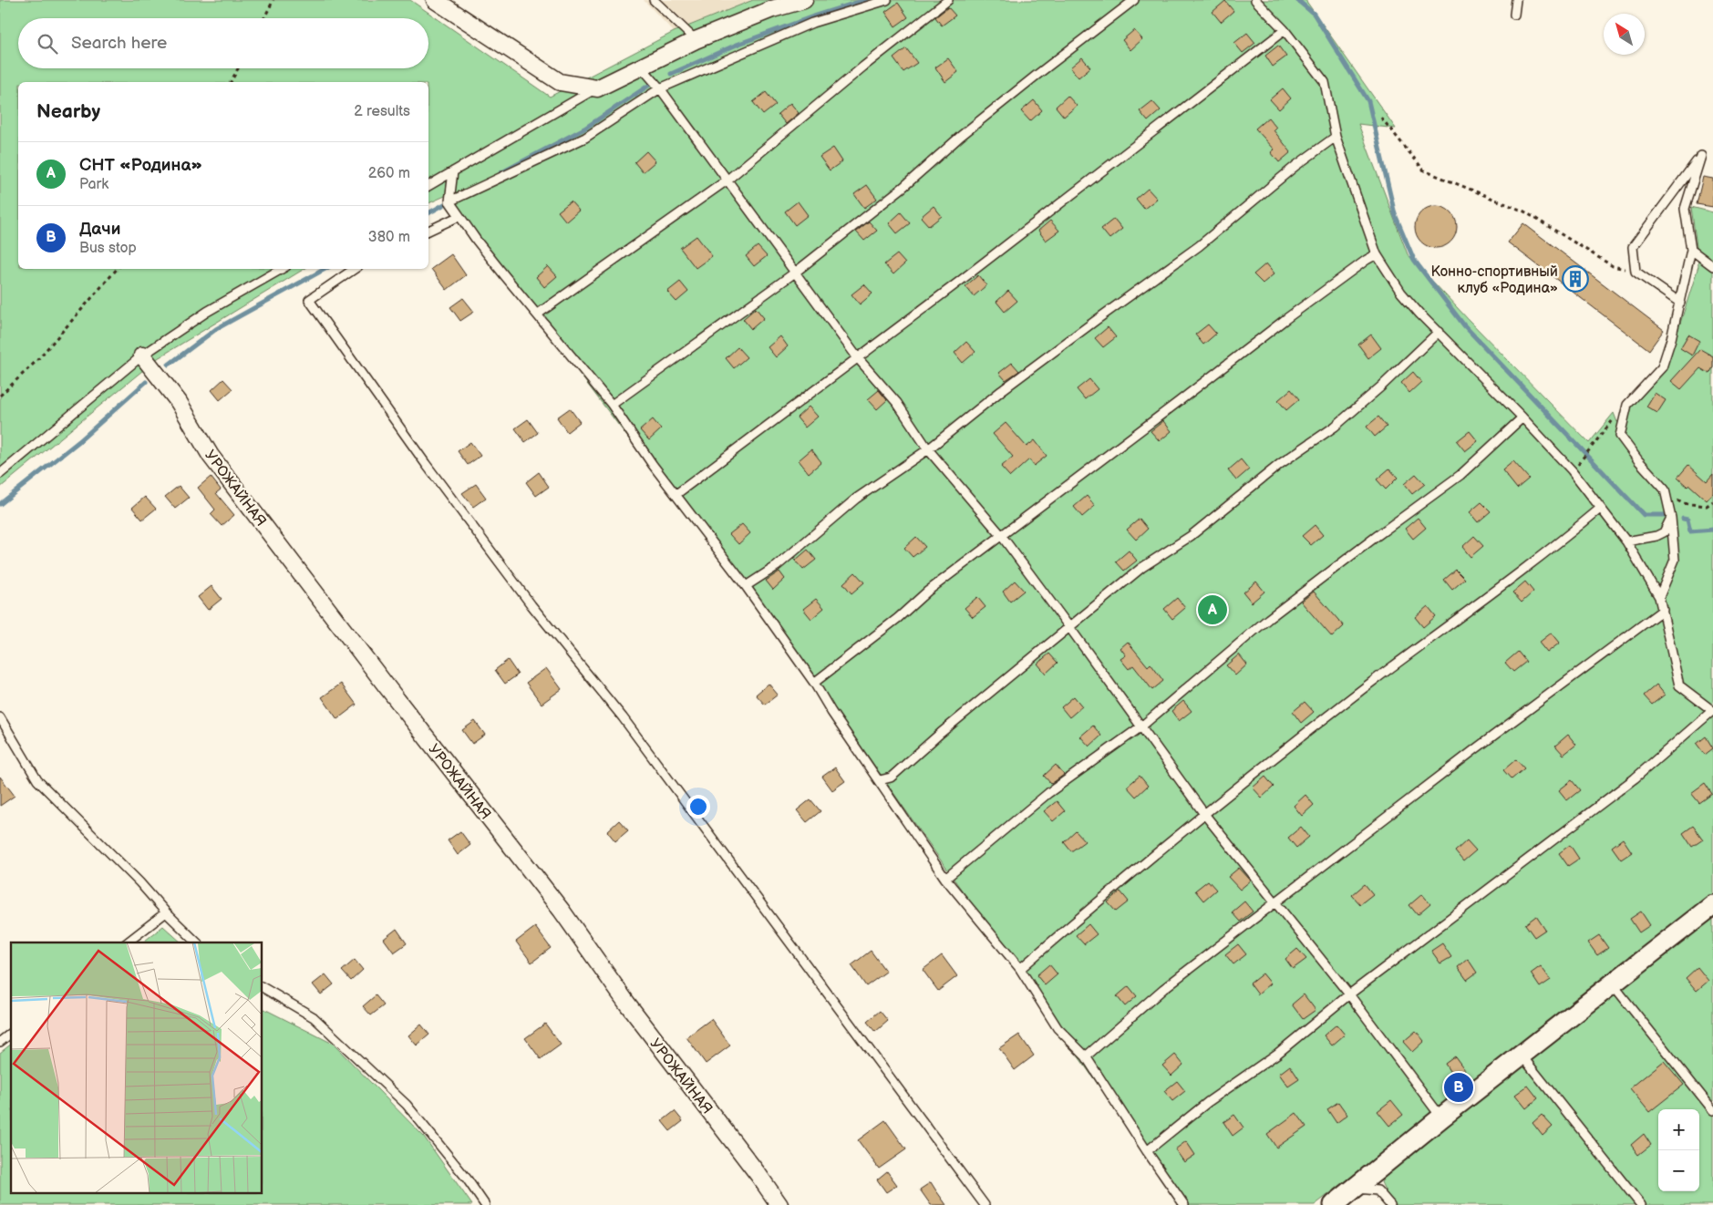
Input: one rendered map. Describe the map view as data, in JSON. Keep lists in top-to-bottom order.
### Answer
{
  "streets": {
    "street": ["УРОЖАЙНАЯ"]
  },
  "places": {
    "building": ["Конно-спортивный клуб «Родина»"]
  },
  "north": "top left",
  "page": {
    "search": "Search here",
    "heading": ["Nearby", "2 results"],
    "list": [
      {
        "mark": "A",
        "name": "СНТ «Родина»",
        "note": "Park",
        "value": "260 m"
      },
      {
        "mark": "B",
        "name": "Дачи",
        "note": "Bus stop",
        "value": "380 m"
      }
    ],
    "pins": ["A", "B"],
    "map_buttons": ["+", "−"]
  }
}
